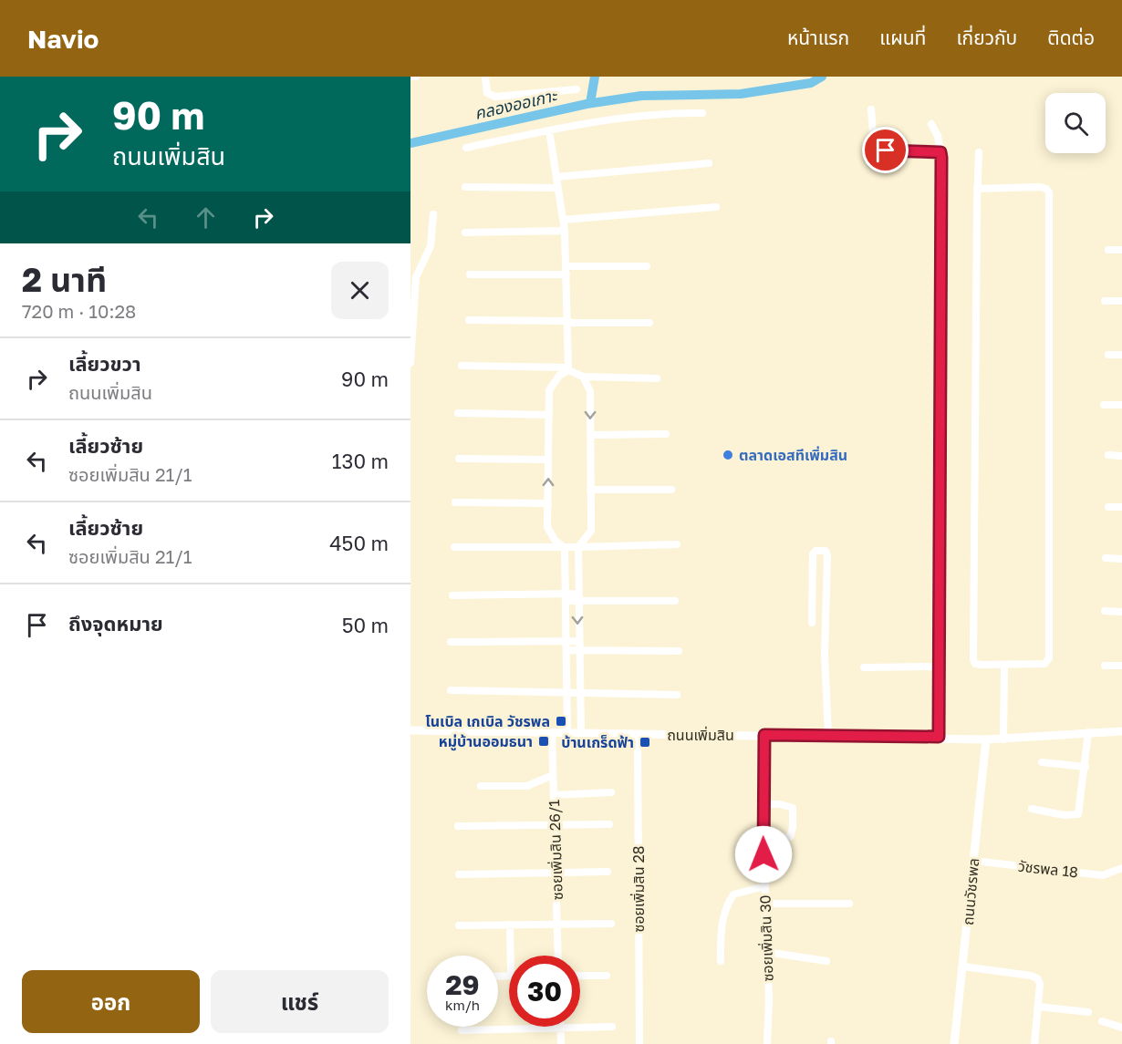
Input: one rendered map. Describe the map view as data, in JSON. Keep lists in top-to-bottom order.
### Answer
{
  "streets": {
    "street": [
      "ถนนเพิ่มสิน",
      "ซอยเพิ่มสิน 26/1",
      "วัชรพล 18",
      "ซอยเพิ่มสิน 28",
      "ถนนวัชรพล",
      "ซอยเพิ่มสิน 30"
    ]
  },
  "crossings": [
    ["ถนนเพิ่มสิน", "ซอยเพิ่มสิน 26/1"],
    ["ถนนเพิ่มสิน", "ซอยเพิ่มสิน 28"],
    ["ถนนเพิ่มสิน", "ถนนวัชรพล"],
    ["ถนนเพิ่มสิน", "ซอยเพิ่มสิน 30"],
    ["วัชรพล 18", "ถนนวัชรพล"]
  ],
  "water": ["คลองออเกาะ"],
  "places": {
    "other": ["ตลาดเอสทีเพิ่มสิน"],
    "transit": ["โนเบิล เกเบิล วัชรพล", "หมู่บ้านออมธนา", "บ้านเกร็ดฟ้า"]
  },
  "page": {
    "header": "Navio",
    "nav": [
      "หน้าแรก",
      "แผนที่",
      "เกี่ยวกับ",
      "ติดต่อ"
    ],
    "turn": ["90 m", "ถนนเพิ่มสิน"],
    "heading": ["2 นาที", "720 m · 10:28"],
    "list": [
      {
        "name": "เลี้ยวขวา",
        "note": "ถนนเพิ่มสิน",
        "value": "90 m"
      },
      {
        "name": "เลี้ยวซ้าย",
        "note": "ซอยเพิ่มสิน 21/1",
        "value": "130 m"
      },
      {
        "name": "เลี้ยวซ้าย",
        "note": "ซอยเพิ่มสิน 21/1",
        "value": "450 m"
      },
      {
        "name": "ถึงจุดหมาย",
        "value": "50 m"
      }
    ],
    "speed": "29 km/h",
    "limit": "30",
    "buttons": ["ออก", "แชร์"]
  }
}
